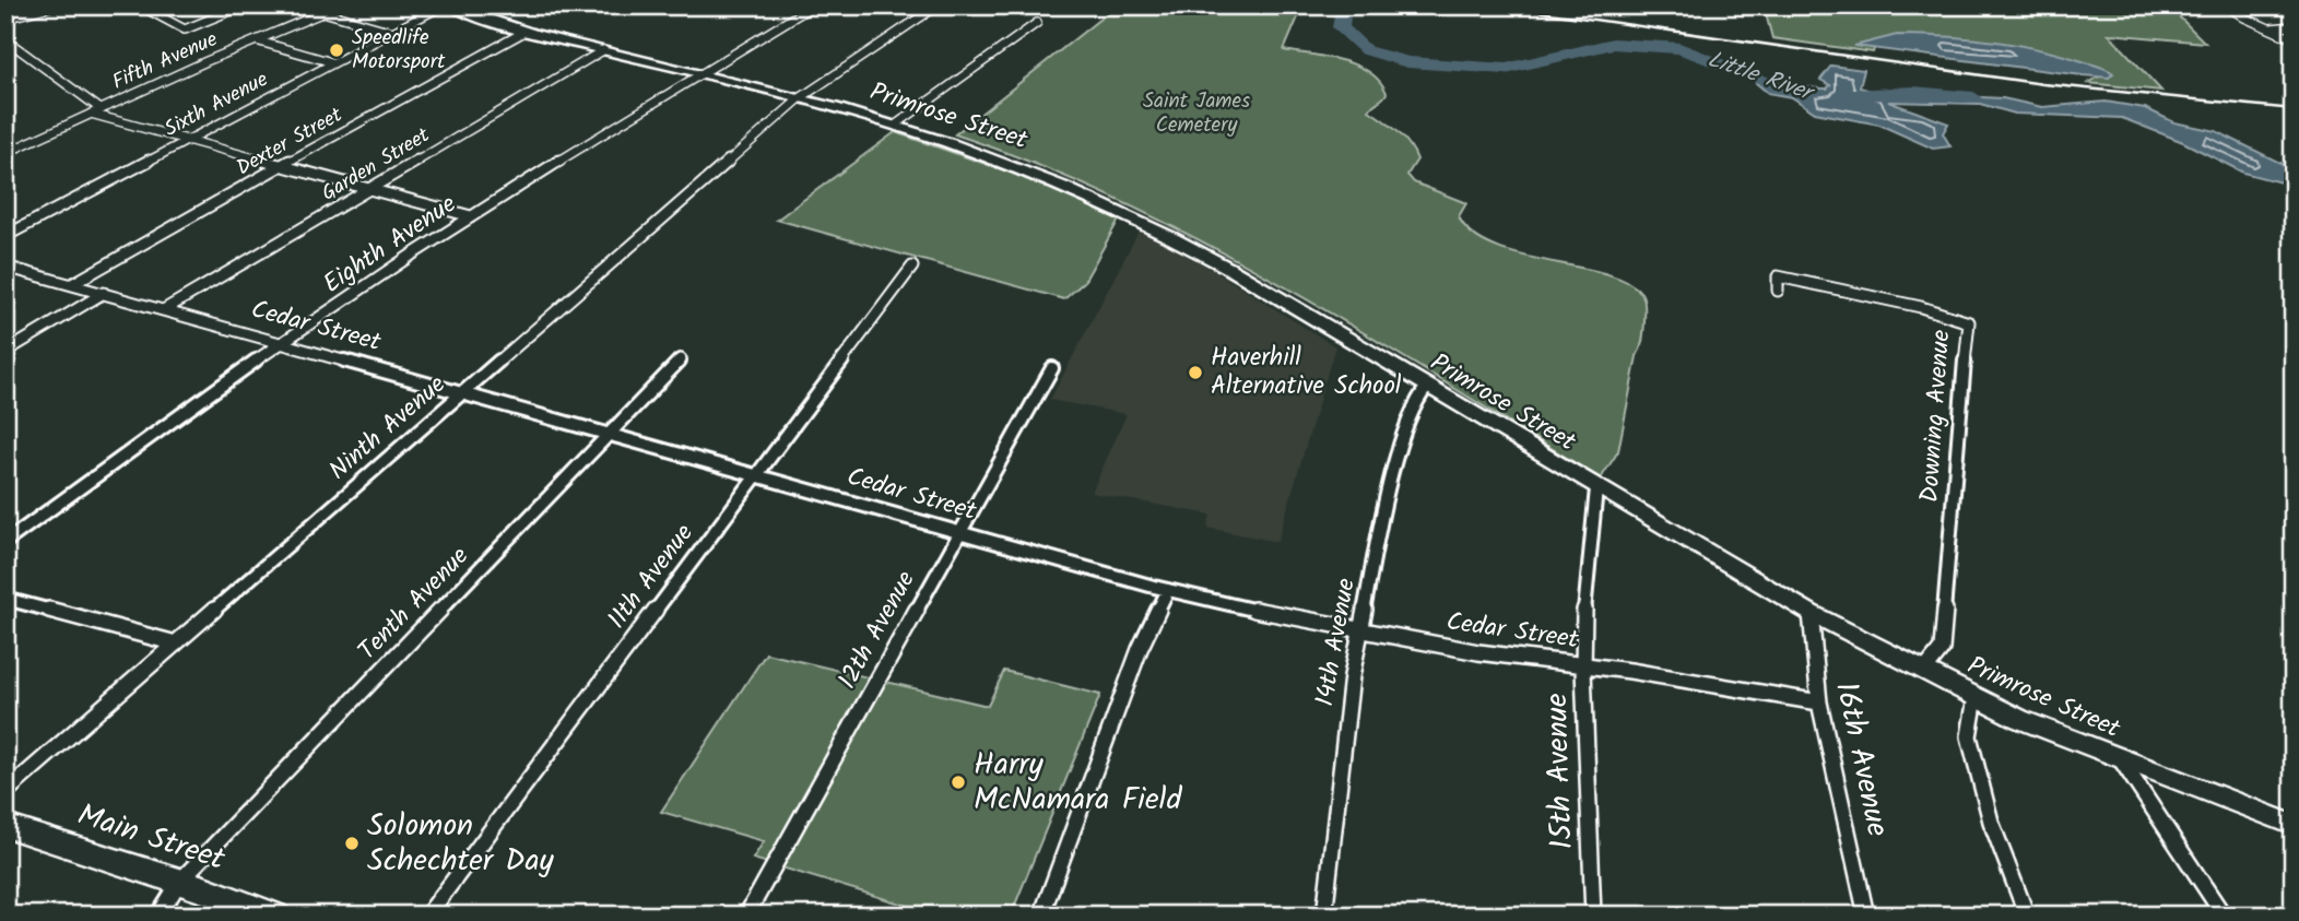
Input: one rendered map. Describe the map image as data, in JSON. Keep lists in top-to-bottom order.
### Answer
{
  "streets": {
    "main road": ["Primrose Street", "Main Street"],
    "street": [
      "Fifth Avenue",
      "Sixth Avenue",
      "Dexter Street",
      "Garden Street",
      "Eighth Avenue",
      "Cedar Street",
      "Downing Avenue",
      "Ninth Avenue",
      "11th Avenue",
      "Tenth Avenue",
      "12th Avenue",
      "14th Avenue",
      "16th Avenue",
      "15th Avenue"
    ]
  },
  "crossings": [
    ["Primrose Street", "Dexter Street"],
    ["Primrose Street", "Garden Street"],
    ["Primrose Street", "Eighth Avenue"],
    ["Primrose Street", "Downing Avenue"],
    ["Primrose Street", "Ninth Avenue"],
    ["Primrose Street", "14th Avenue"],
    ["Primrose Street", "16th Avenue"],
    ["Primrose Street", "15th Avenue"],
    ["Dexter Street", "Cedar Street"],
    ["Garden Street", "Cedar Street"],
    ["Eighth Avenue", "Cedar Street"],
    ["Cedar Street", "Ninth Avenue"],
    ["Cedar Street", "11th Avenue"],
    ["Cedar Street", "Tenth Avenue"],
    ["Cedar Street", "12th Avenue"],
    ["Cedar Street", "14th Avenue"],
    ["Cedar Street", "16th Avenue"],
    ["Cedar Street", "15th Avenue"],
    ["Tenth Avenue", "Main Street"]
  ],
  "water": ["Little River"],
  "parks": ["Saint James Cemetery"],
  "places": [
    "Speedlife Motorsport",
    "Haverhill Alternative School",
    "Harry McNamara Field",
    "Solomon Schechter Day"
  ]
}
